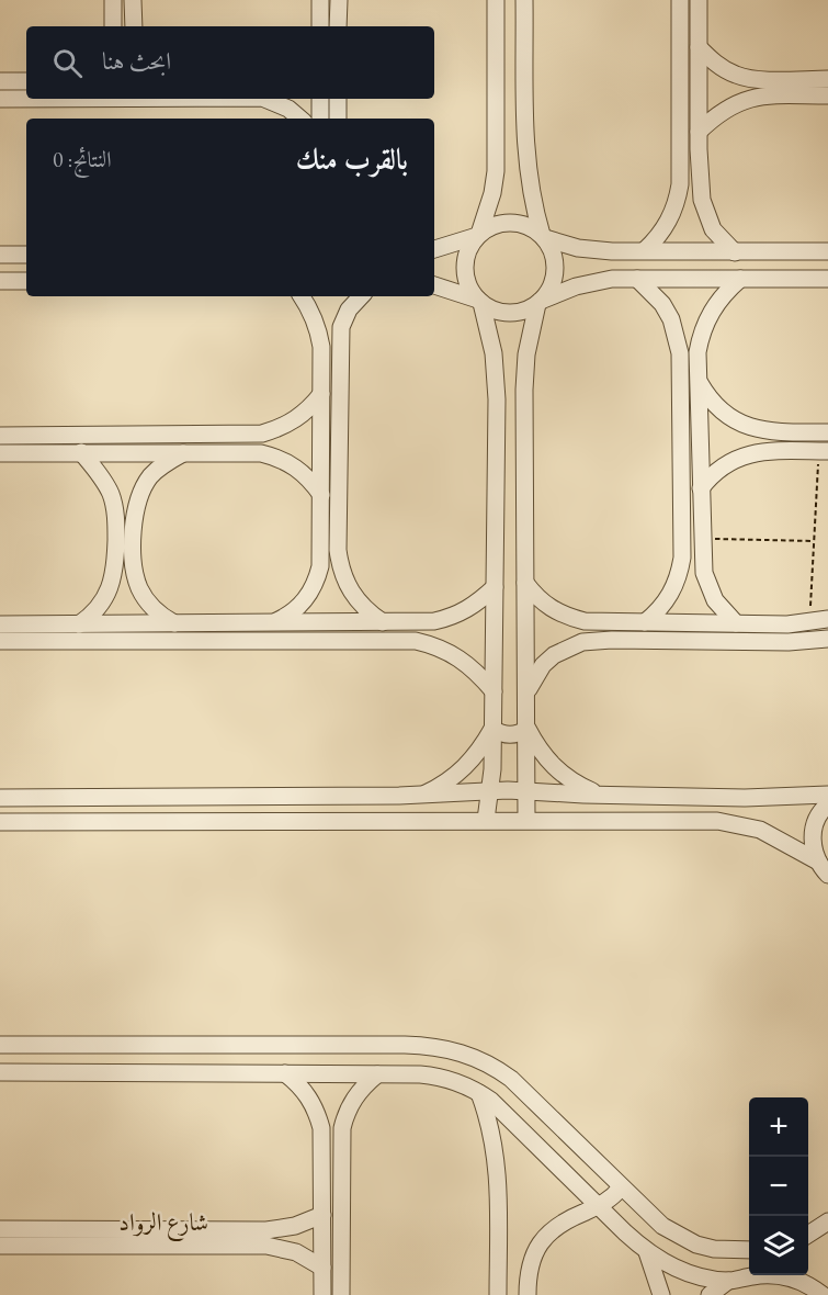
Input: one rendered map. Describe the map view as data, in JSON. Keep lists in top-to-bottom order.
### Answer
{
  "streets": {
    "street": ["شارع الرواد"]
  },
  "page": {
    "search": "ابحث هنا",
    "heading": ["بالقرب منك", "النتائج: 0"],
    "map_buttons": ["+", "−"]
  }
}
